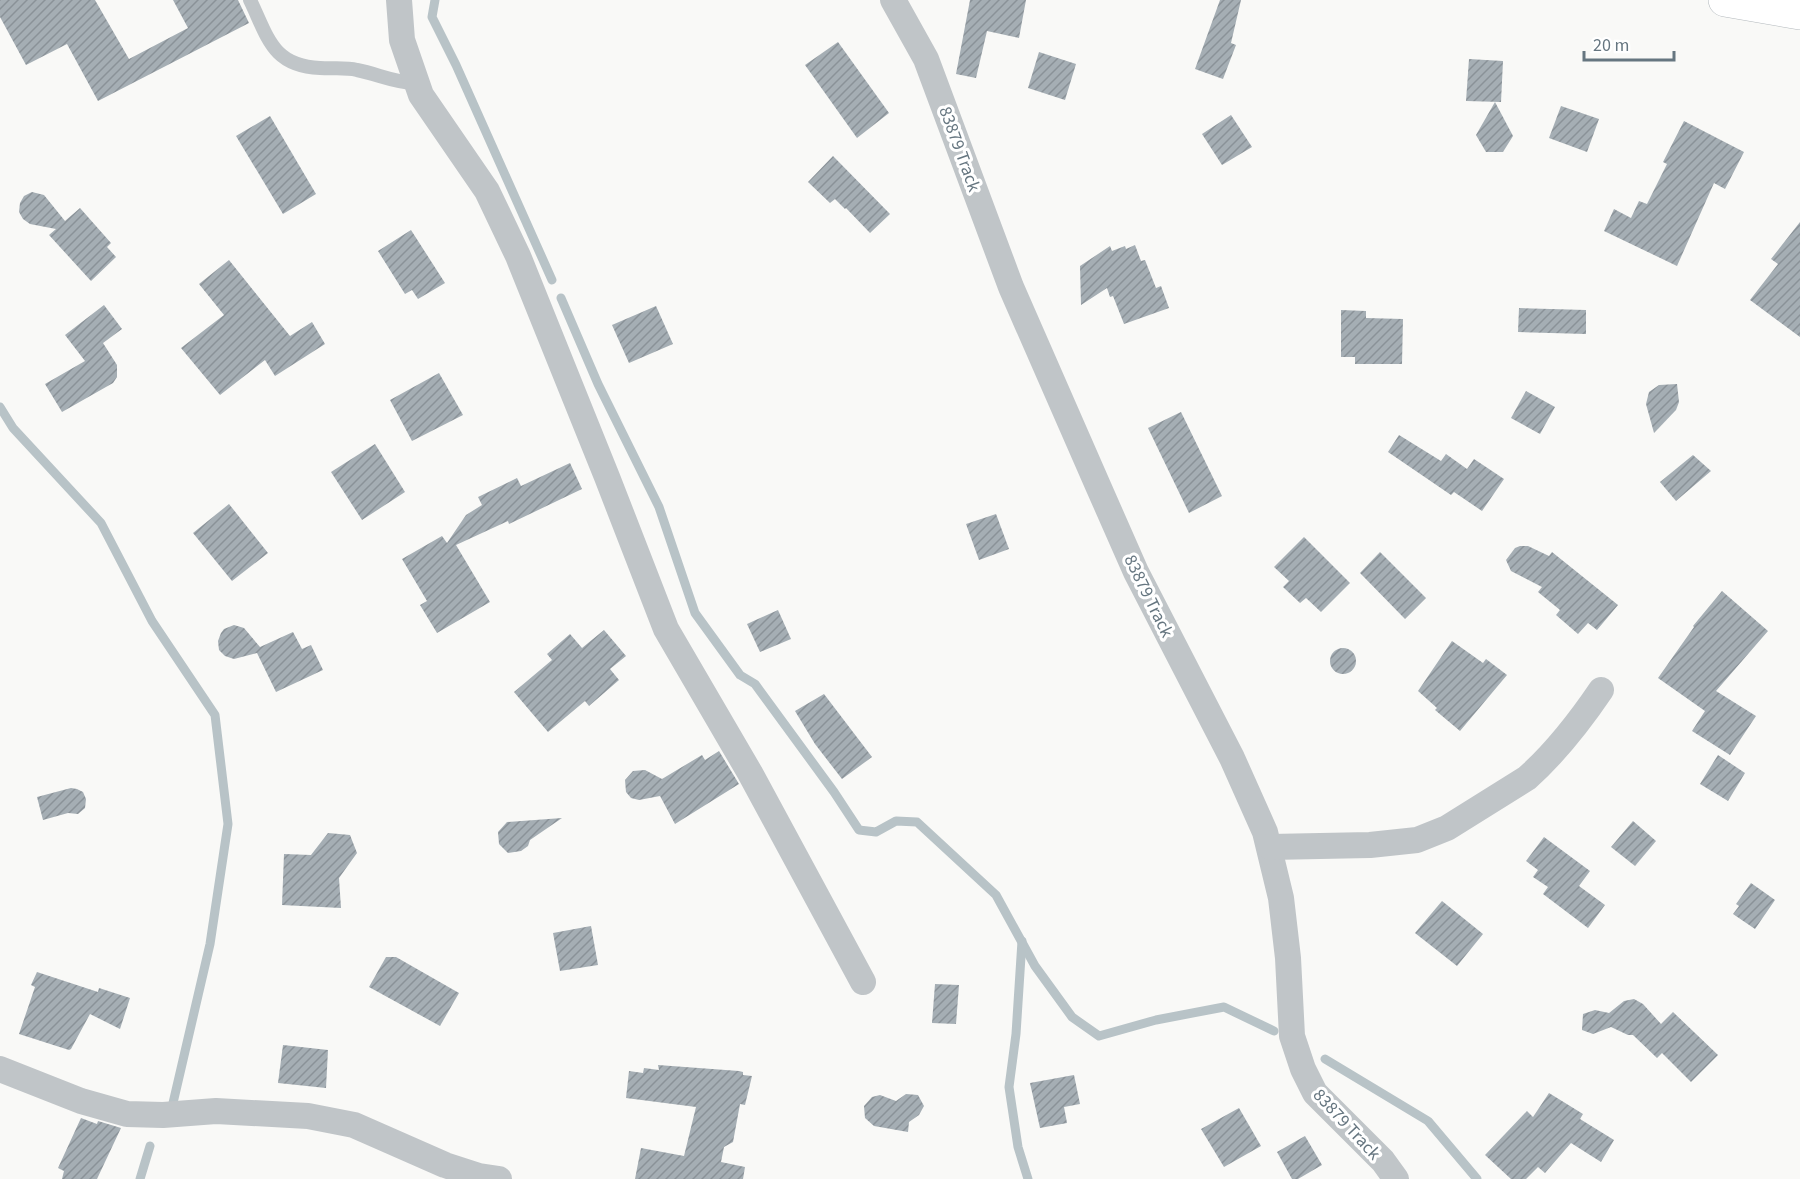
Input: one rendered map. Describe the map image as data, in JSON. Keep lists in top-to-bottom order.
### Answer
{
  "streets": {
    "street": ["83879 Track"]
  },
  "scale_bar": "20 m"
}
